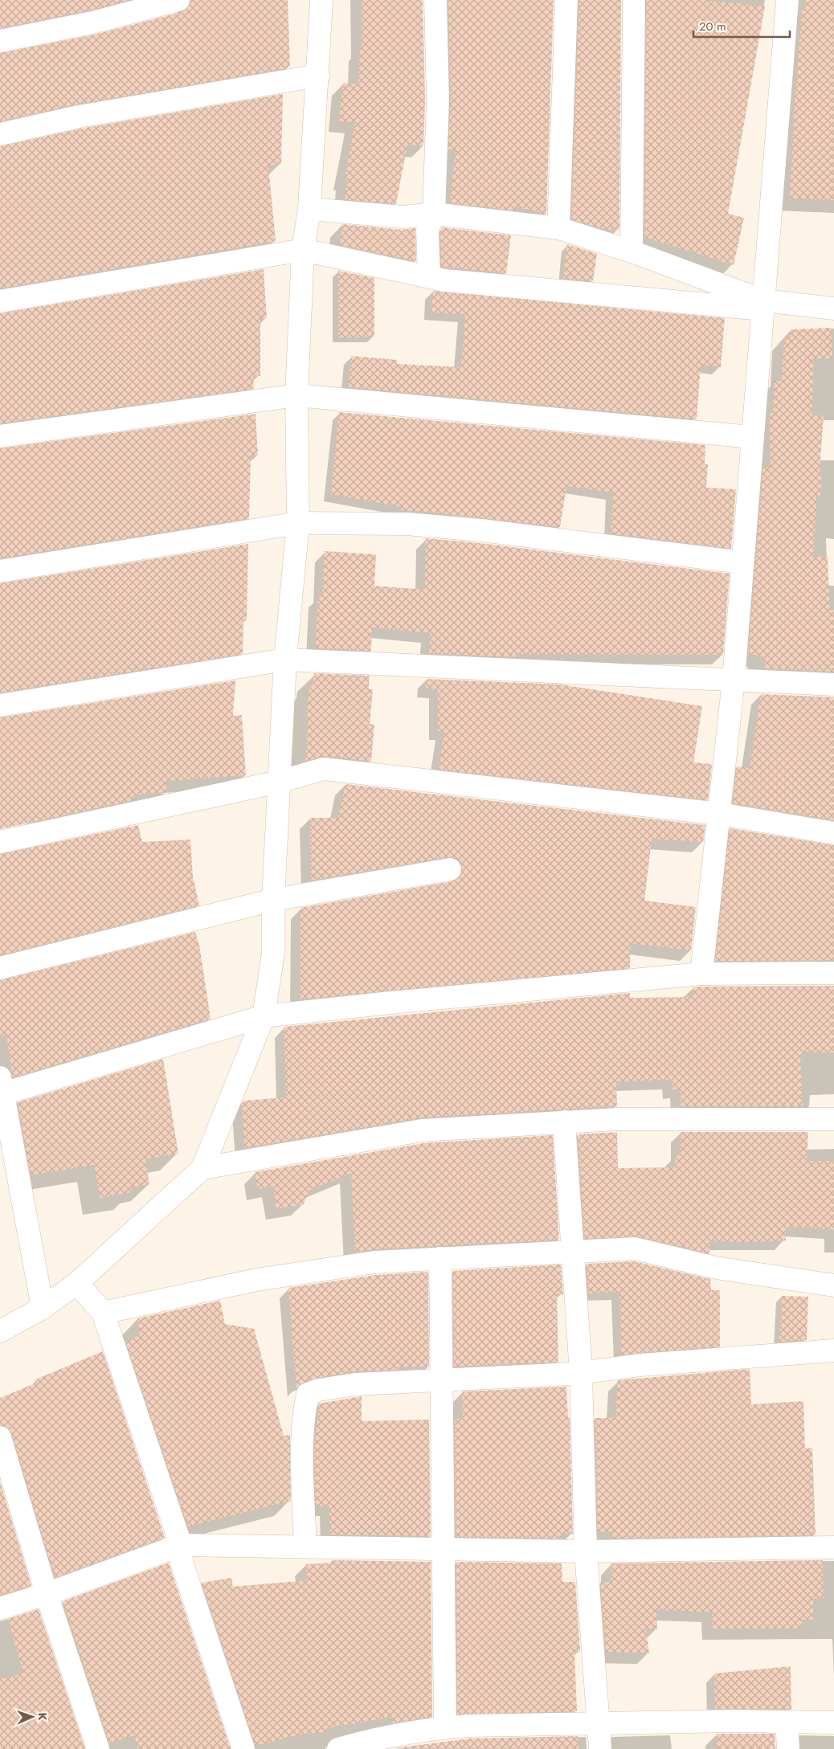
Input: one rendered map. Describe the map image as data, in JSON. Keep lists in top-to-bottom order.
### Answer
{
  "scale_bar": "20 m",
  "north": "right"
}
